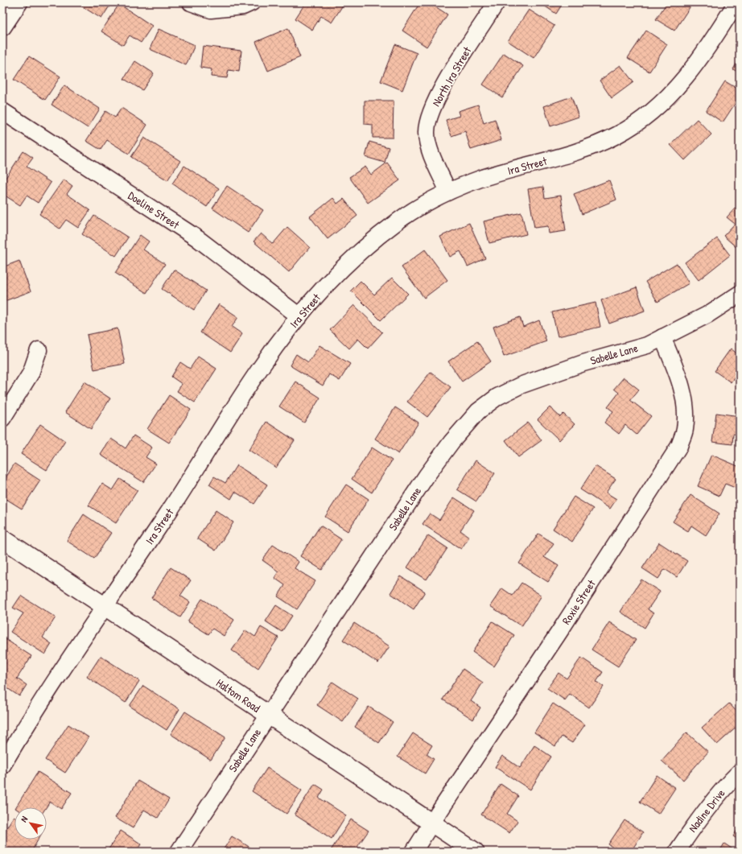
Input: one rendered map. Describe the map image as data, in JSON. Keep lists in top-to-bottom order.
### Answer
{
  "streets": {
    "main road": ["Haltom Road"],
    "street": [
      "North Ira Street",
      "Ira Street",
      "Doeline Street",
      "Sabelle Lane",
      "Roxie Street",
      "Nadine Drive"
    ]
  },
  "crossings": [
    ["North Ira Street", "Ira Street"],
    ["Ira Street", "Doeline Street"],
    ["Ira Street", "Haltom Road"],
    ["Sabelle Lane", "Roxie Street"],
    ["Sabelle Lane", "Haltom Road"],
    ["Roxie Street", "Haltom Road"]
  ],
  "north": "top left"
}
